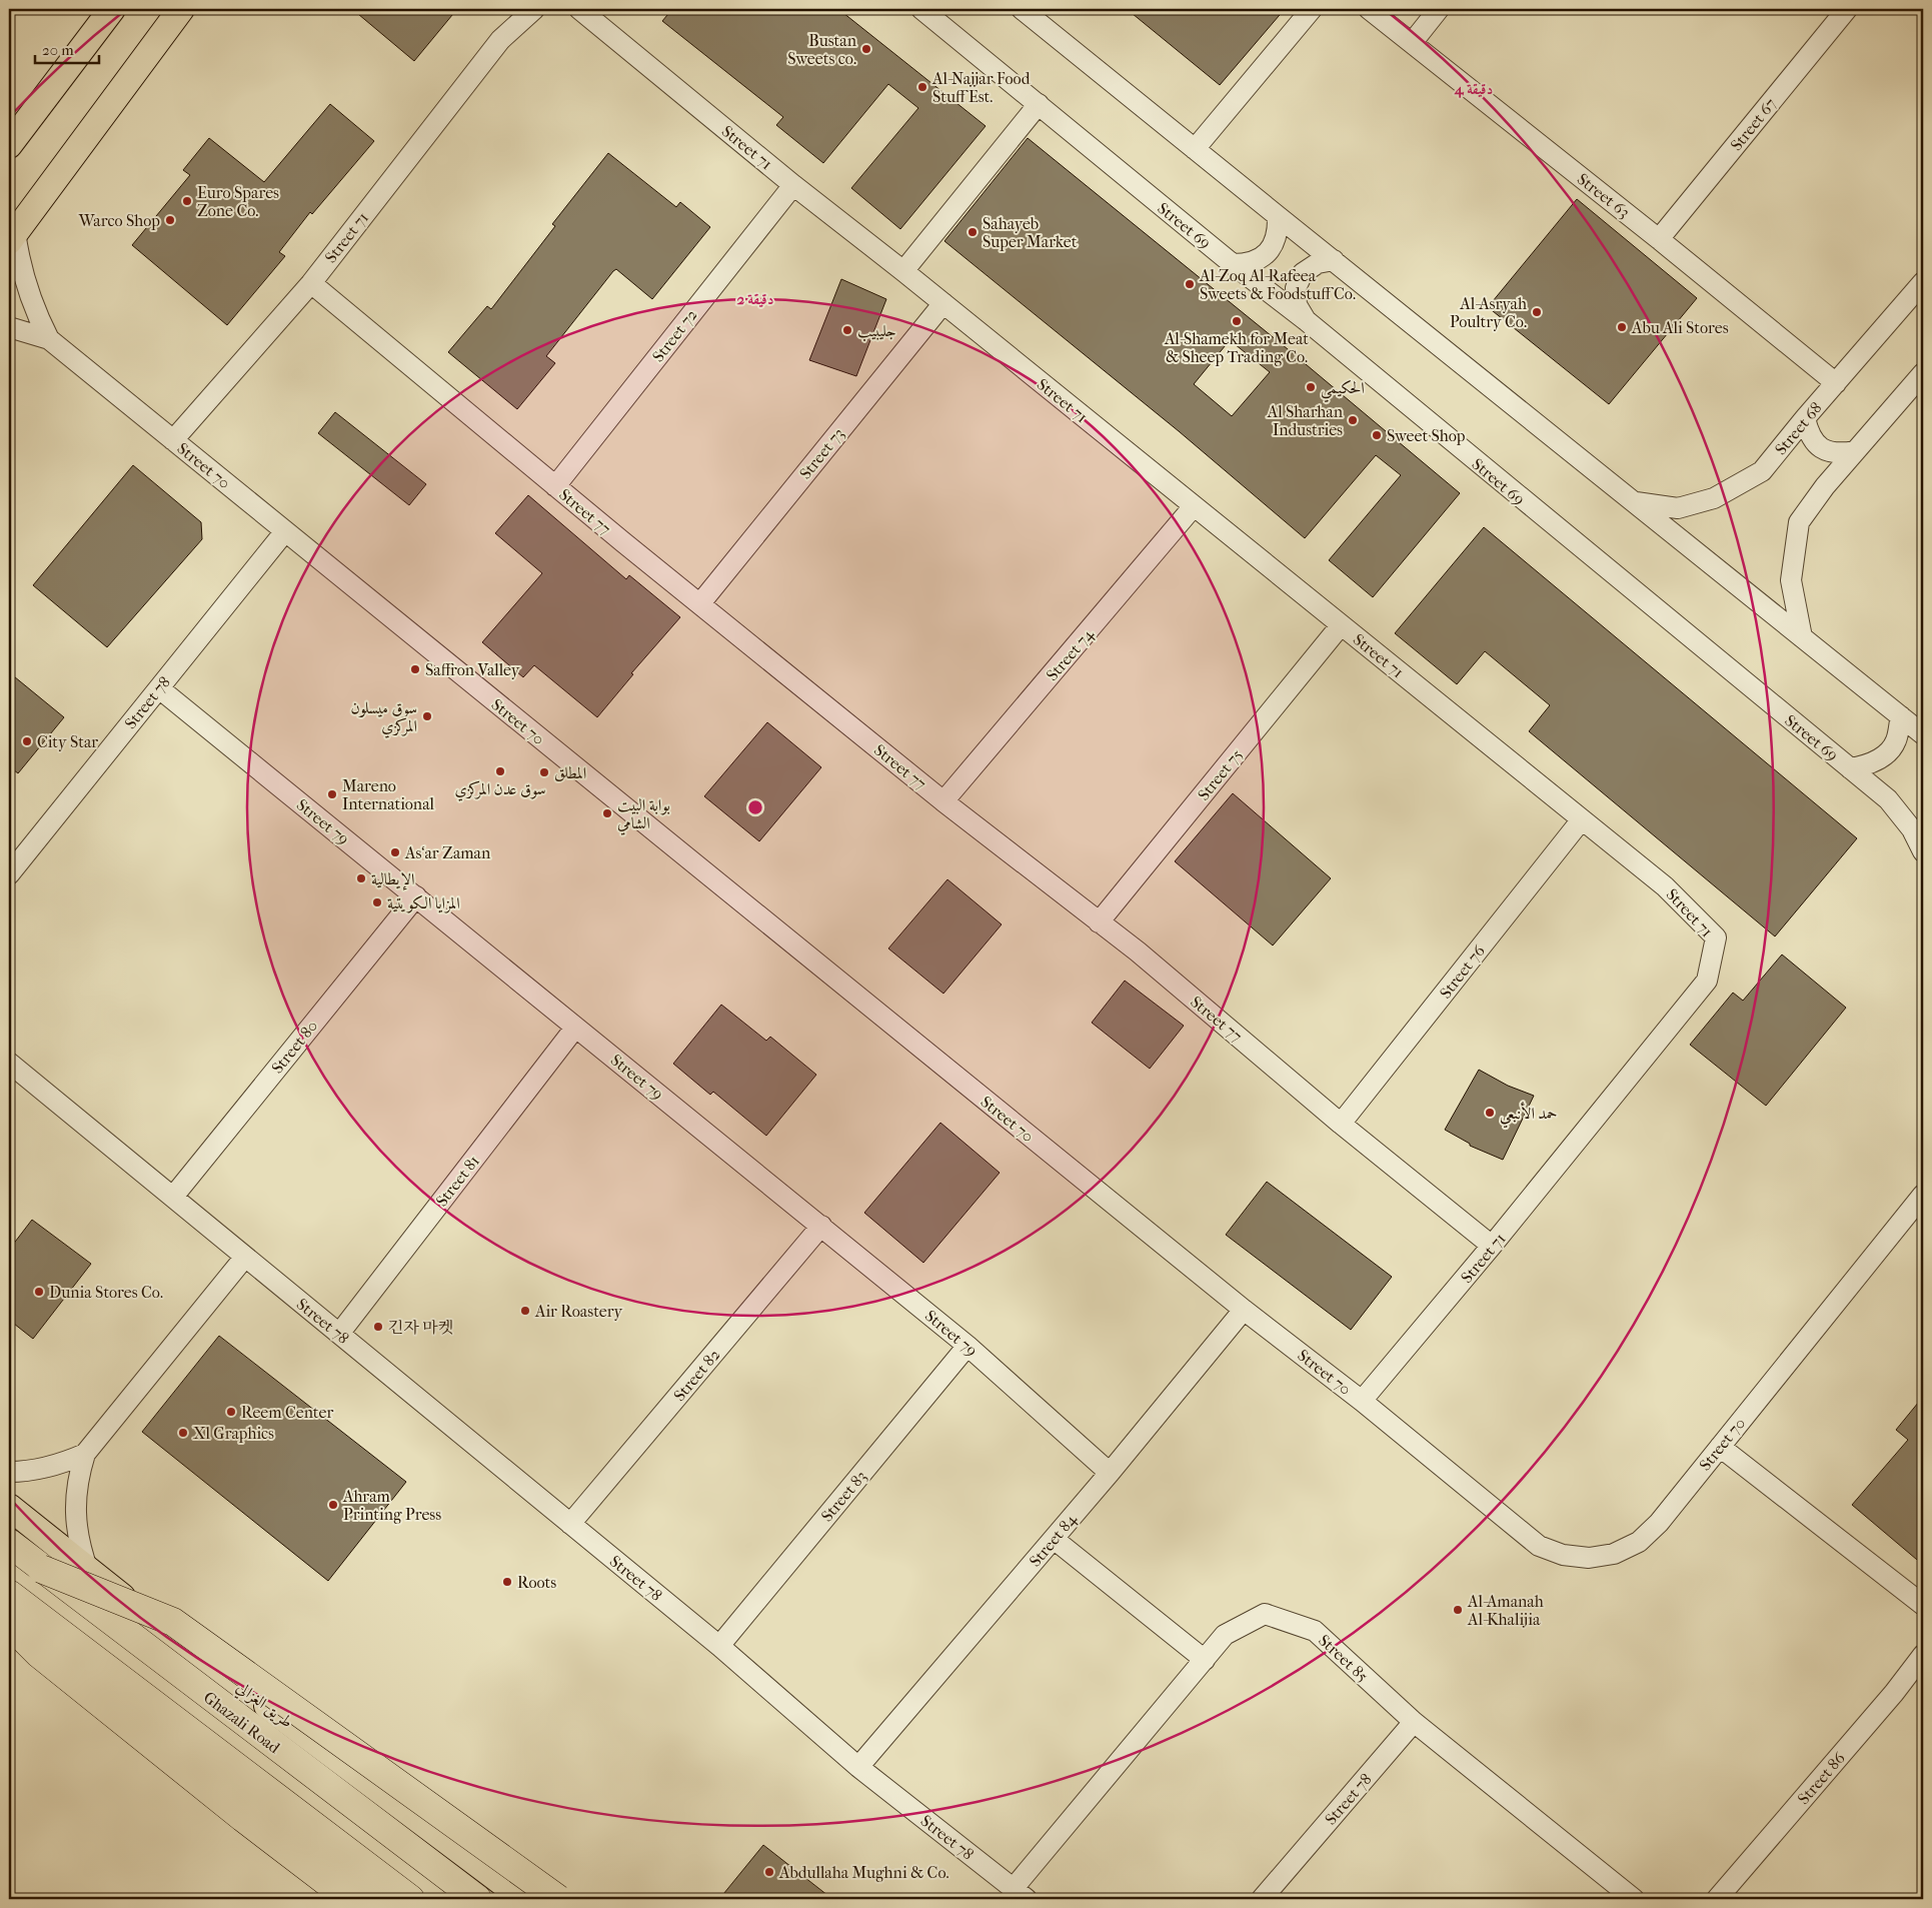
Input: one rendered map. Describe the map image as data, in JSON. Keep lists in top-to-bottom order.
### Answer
{
  "streets": {
    "highway": ["Ghazali Road"],
    "main road": ["طريق الغزالي"],
    "street": [
      "Street 67",
      "Street 71",
      "Street 63",
      "Street 69",
      "Street 72",
      "Street 68",
      "Street 73",
      "Street 70",
      "Street 77",
      "Street 74",
      "Street 78",
      "Street 75",
      "Street 79",
      "Street 76",
      "Street 80",
      "Street 81",
      "Street 82",
      "Street 83",
      "Street 84",
      "Street 85",
      "Street 86"
    ]
  },
  "crossings": [
    ["Street 67", "Street 63"],
    ["Street 71", "Street 72"],
    ["Street 71", "Street 73"],
    ["Street 71", "Street 70"],
    ["Street 71", "Street 77"],
    ["Street 71", "Street 74"],
    ["Street 71", "Street 75"],
    ["Street 71", "Street 76"],
    ["Street 63", "Street 68"],
    ["Street 72", "Street 77"],
    ["Street 73", "Street 77"],
    ["Street 70", "Street 78"],
    ["Street 70", "Street 84"],
    ["Street 77", "Street 74"],
    ["Street 77", "Street 75"],
    ["Street 77", "Street 76"],
    ["Street 78", "Street 79"],
    ["Street 78", "Street 80"],
    ["Street 78", "Street 81"],
    ["Street 78", "Street 82"],
    ["Street 78", "Street 83"],
    ["Street 78", "Street 84"],
    ["Street 78", "Street 85"],
    ["Street 79", "Street 80"],
    ["Street 79", "Street 81"],
    ["Street 79", "Street 82"],
    ["Street 79", "Street 83"],
    ["Street 79", "Street 84"]
  ],
  "places": [
    "Bustan Sweets co.",
    "Al-Najjar Food Stuff Est.",
    "Euro Spares Zone Co.",
    "Warco Shop",
    "Sahayeb Super Market",
    "Al-Zoq Al-Rafeea Sweets & Foodstuff Co.",
    "Al-Asryah Poultry Co.",
    "Al-Shamekh for Meat & Sheep Trading Co.",
    "Abu Ali Stores",
    "جليبيب",
    "الحكيمي",
    "Al Sharhan Industries",
    "Sweet Shop",
    "Saffron Valley",
    "سوق ميسلون المركزي",
    "City Star",
    "سوق عدن المركزي",
    "المطلق",
    "Mareno International",
    "بوابة البيت الشامي",
    "As‘ar Zaman",
    "الإيطالية",
    "المزايا الكويتية",
    "حمد الأنبعي",
    "Dunia Stores Co.",
    "Air Roastery",
    "긴자 마켓",
    "Reem Center",
    "Xl Graphics",
    "Ahram Printing Press",
    "Roots",
    "Al-Amanah Al-Khalijia",
    "Abdullaha Mughni & Co."
  ],
  "scale_bar": "20 m",
  "rings": ["4 دقيقة", "2 دقيقة"]
}
